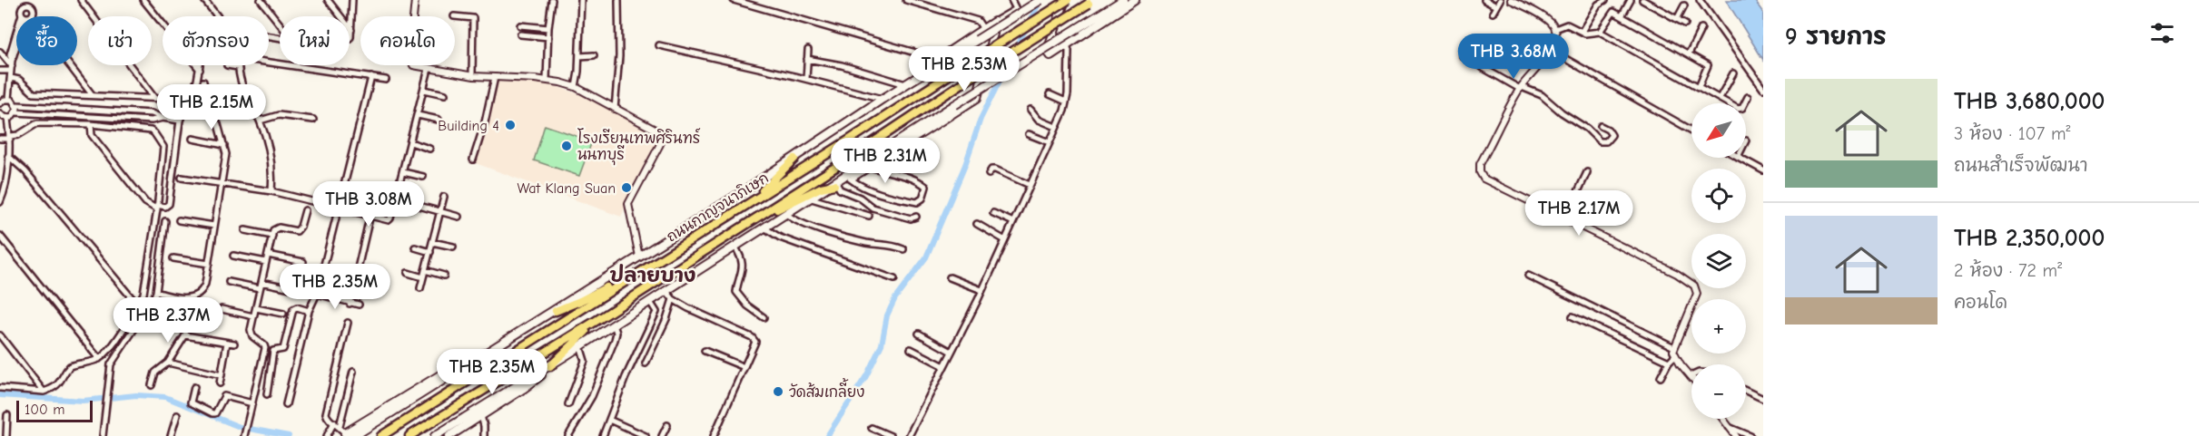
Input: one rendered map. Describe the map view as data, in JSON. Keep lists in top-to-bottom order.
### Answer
{
  "streets": {
    "highway": ["ถนนกาญจนาภิเษก"]
  },
  "districts": ["ปลายบาง"],
  "places": [
    "Building 4",
    "โรงเรียนเทพศิรินทร์ นนทบุรี",
    "Wat Klang Suan",
    "วัดส้มเกลี้ยง"
  ],
  "scale_bar": "100 m",
  "north": "bottom left",
  "page": {
    "heading": "9 รายการ",
    "chip": [
      "ซื้อ",
      "เช่า",
      "ตัวกรอง",
      "ใหม่",
      "คอนโด"
    ],
    "price": [
      "THB 3.68M",
      "THB 2.53M",
      "THB 2.15M",
      "THB 2.31M",
      "THB 3.08M",
      "THB 2.17M",
      "THB 2.35M",
      "THB 2.37M",
      "THB 2.35M"
    ],
    "list": [
      {
        "name": "THB 3,680,000",
        "note": "3 ห้อง · 107 m² · ถนนสำเร็จพัฒนา"
      },
      {
        "name": "THB 2,350,000",
        "note": "2 ห้อง · 72 m² · คอนโด"
      }
    ],
    "map_buttons": ["+", "−"],
    "scale": "100 m"
  }
}
